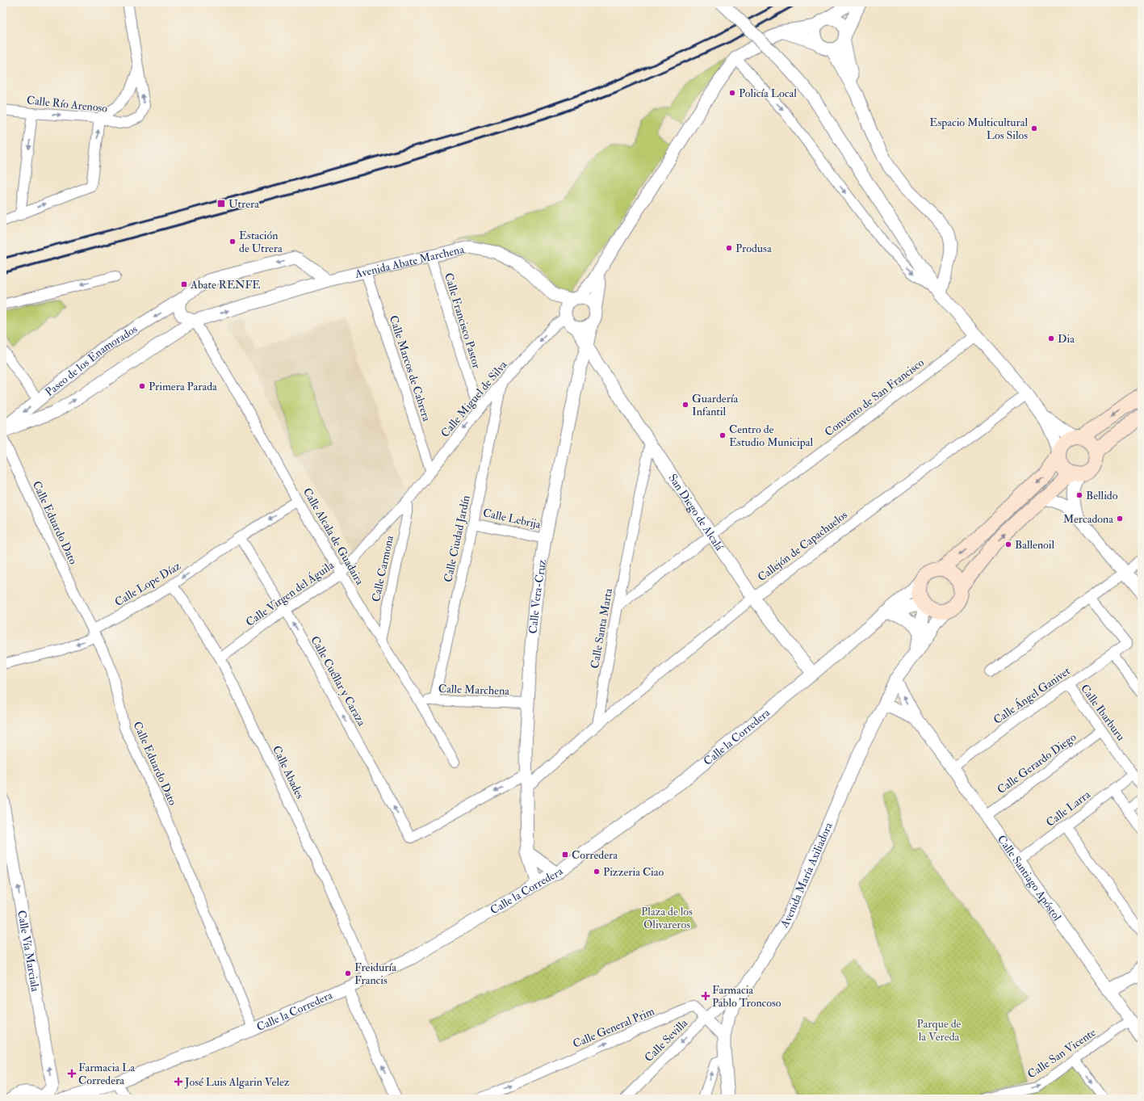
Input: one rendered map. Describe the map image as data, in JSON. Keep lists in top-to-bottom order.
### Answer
{
  "streets": {
    "street": [
      "Calle Río Arenoso",
      "Avenida Abate Marchena",
      "Calle Francisco Pastor",
      "Paseo de los Enamorados",
      "Calle Marcos de Cabrera",
      "Convento de San Francisco",
      "Calle Miguel de Silva",
      "San Diego de Alcalá",
      "Calle Lebrija",
      "Calle Eduardo Dato",
      "Calle Alcala de Guadaira",
      "Calle Ciudad Jardín",
      "Callejón de Capachuelos",
      "Calle Carmona",
      "Calle Lope Díaz",
      "Calle Virgen del Águila",
      "Calle Vera-Cruz",
      "Calle Santa Marta",
      "Calle Cuéllar y Caraza",
      "Calle Marchena",
      "Calle Ángel Ganivet",
      "Calle Ibarburu",
      "Calle la Corredera",
      "Calle Gerardo Diego",
      "Calle Abades",
      "Calle Larra",
      "Avenida María Axiliadora",
      "Calle Santiago Apóstol",
      "Calle Vía Marciala",
      "Calle General Prim",
      "Calle Sevilla",
      "Calle San Vicente"
    ]
  },
  "crossings": [
    ["Avenida Abate Marchena", "Calle Francisco Pastor"],
    ["Avenida Abate Marchena", "Paseo de los Enamorados"],
    ["Avenida Abate Marchena", "Calle Marcos de Cabrera"],
    ["Avenida Abate Marchena", "Calle Miguel de Silva"],
    ["Avenida Abate Marchena", "San Diego de Alcalá"],
    ["Calle Francisco Pastor", "Calle Miguel de Silva"],
    ["Paseo de los Enamorados", "Calle Alcala de Guadaira"],
    ["Calle Marcos de Cabrera", "Calle Miguel de Silva"],
    ["Convento de San Francisco", "San Diego de Alcalá"],
    ["Convento de San Francisco", "Calle Santa Marta"],
    ["Calle Miguel de Silva", "San Diego de Alcalá"],
    ["Calle Miguel de Silva", "Calle Ciudad Jardín"],
    ["Calle Miguel de Silva", "Calle Carmona"],
    ["Calle Miguel de Silva", "Calle Virgen del Águila"],
    ["San Diego de Alcalá", "Callejón de Capachuelos"],
    ["San Diego de Alcalá", "Calle Vera-Cruz"],
    ["San Diego de Alcalá", "Calle Santa Marta"],
    ["San Diego de Alcalá", "Calle la Corredera"],
    ["Calle Lebrija", "Calle Ciudad Jardín"],
    ["Calle Lebrija", "Calle Vera-Cruz"],
    ["Calle Eduardo Dato", "Calle Lope Díaz"],
    ["Calle Eduardo Dato", "Calle la Corredera"],
    ["Calle Alcala de Guadaira", "Calle Carmona"],
    ["Calle Alcala de Guadaira", "Calle Lope Díaz"],
    ["Calle Alcala de Guadaira", "Calle Virgen del Águila"],
    ["Calle Alcala de Guadaira", "Calle Marchena"],
    ["Calle Ciudad Jardín", "Calle Marchena"],
    ["Callejón de Capachuelos", "Calle Santa Marta"],
    ["Calle Carmona", "Calle Virgen del Águila"],
    ["Calle Lope Díaz", "Calle Cuéllar y Caraza"],
    ["Calle Lope Díaz", "Calle Abades"],
    ["Calle Virgen del Águila", "Calle Cuéllar y Caraza"],
    ["Calle Virgen del Águila", "Calle Abades"],
    ["Calle Vera-Cruz", "Calle Cuéllar y Caraza"],
    ["Calle Vera-Cruz", "Calle Marchena"],
    ["Calle Vera-Cruz", "Calle la Corredera"],
    ["Calle Ángel Ganivet", "Calle Ibarburu"],
    ["Calle Ángel Ganivet", "Calle Santiago Apóstol"],
    ["Calle Ibarburu", "Calle Gerardo Diego"],
    ["Calle Ibarburu", "Calle Larra"],
    ["Calle la Corredera", "Calle Abades"],
    ["Calle Gerardo Diego", "Calle Santiago Apóstol"],
    ["Calle Larra", "Calle Santiago Apóstol"],
    ["Avenida María Axiliadora", "Calle Santiago Apóstol"],
    ["Avenida María Axiliadora", "Calle Sevilla"],
    ["Calle Santiago Apóstol", "Calle San Vicente"],
    ["Calle General Prim", "Calle Sevilla"]
  ],
  "one_way": [
    "Calle Miguel de Silva",
    "Calle Lope Díaz",
    "Calle Vía Marciala",
    "Calle General Prim",
    "Calle San Vicente"
  ],
  "parks": ["Plaza de los Olivareros", "Parque de la Vereda"],
  "places": {
    "other": [
      "Policía Local",
      "Espacio Multicultural Los Silos",
      "Estación de Utrera",
      "Produsa",
      "Dia",
      "Primera Parada",
      "Guardería Infantil",
      "Centro de Estudio Municipal",
      "Bellido",
      "Mercadona",
      "Ballenoil",
      "Pizzeria Ciao",
      "Freiduría Francis"
    ],
    "transit": ["Utrera", "Abate RENFE", "Corredera"],
    "health": ["Farmacia Pablo Troncoso", "Farmacia La Corredera", "José Luis Algarin Velez"]
  }
}
